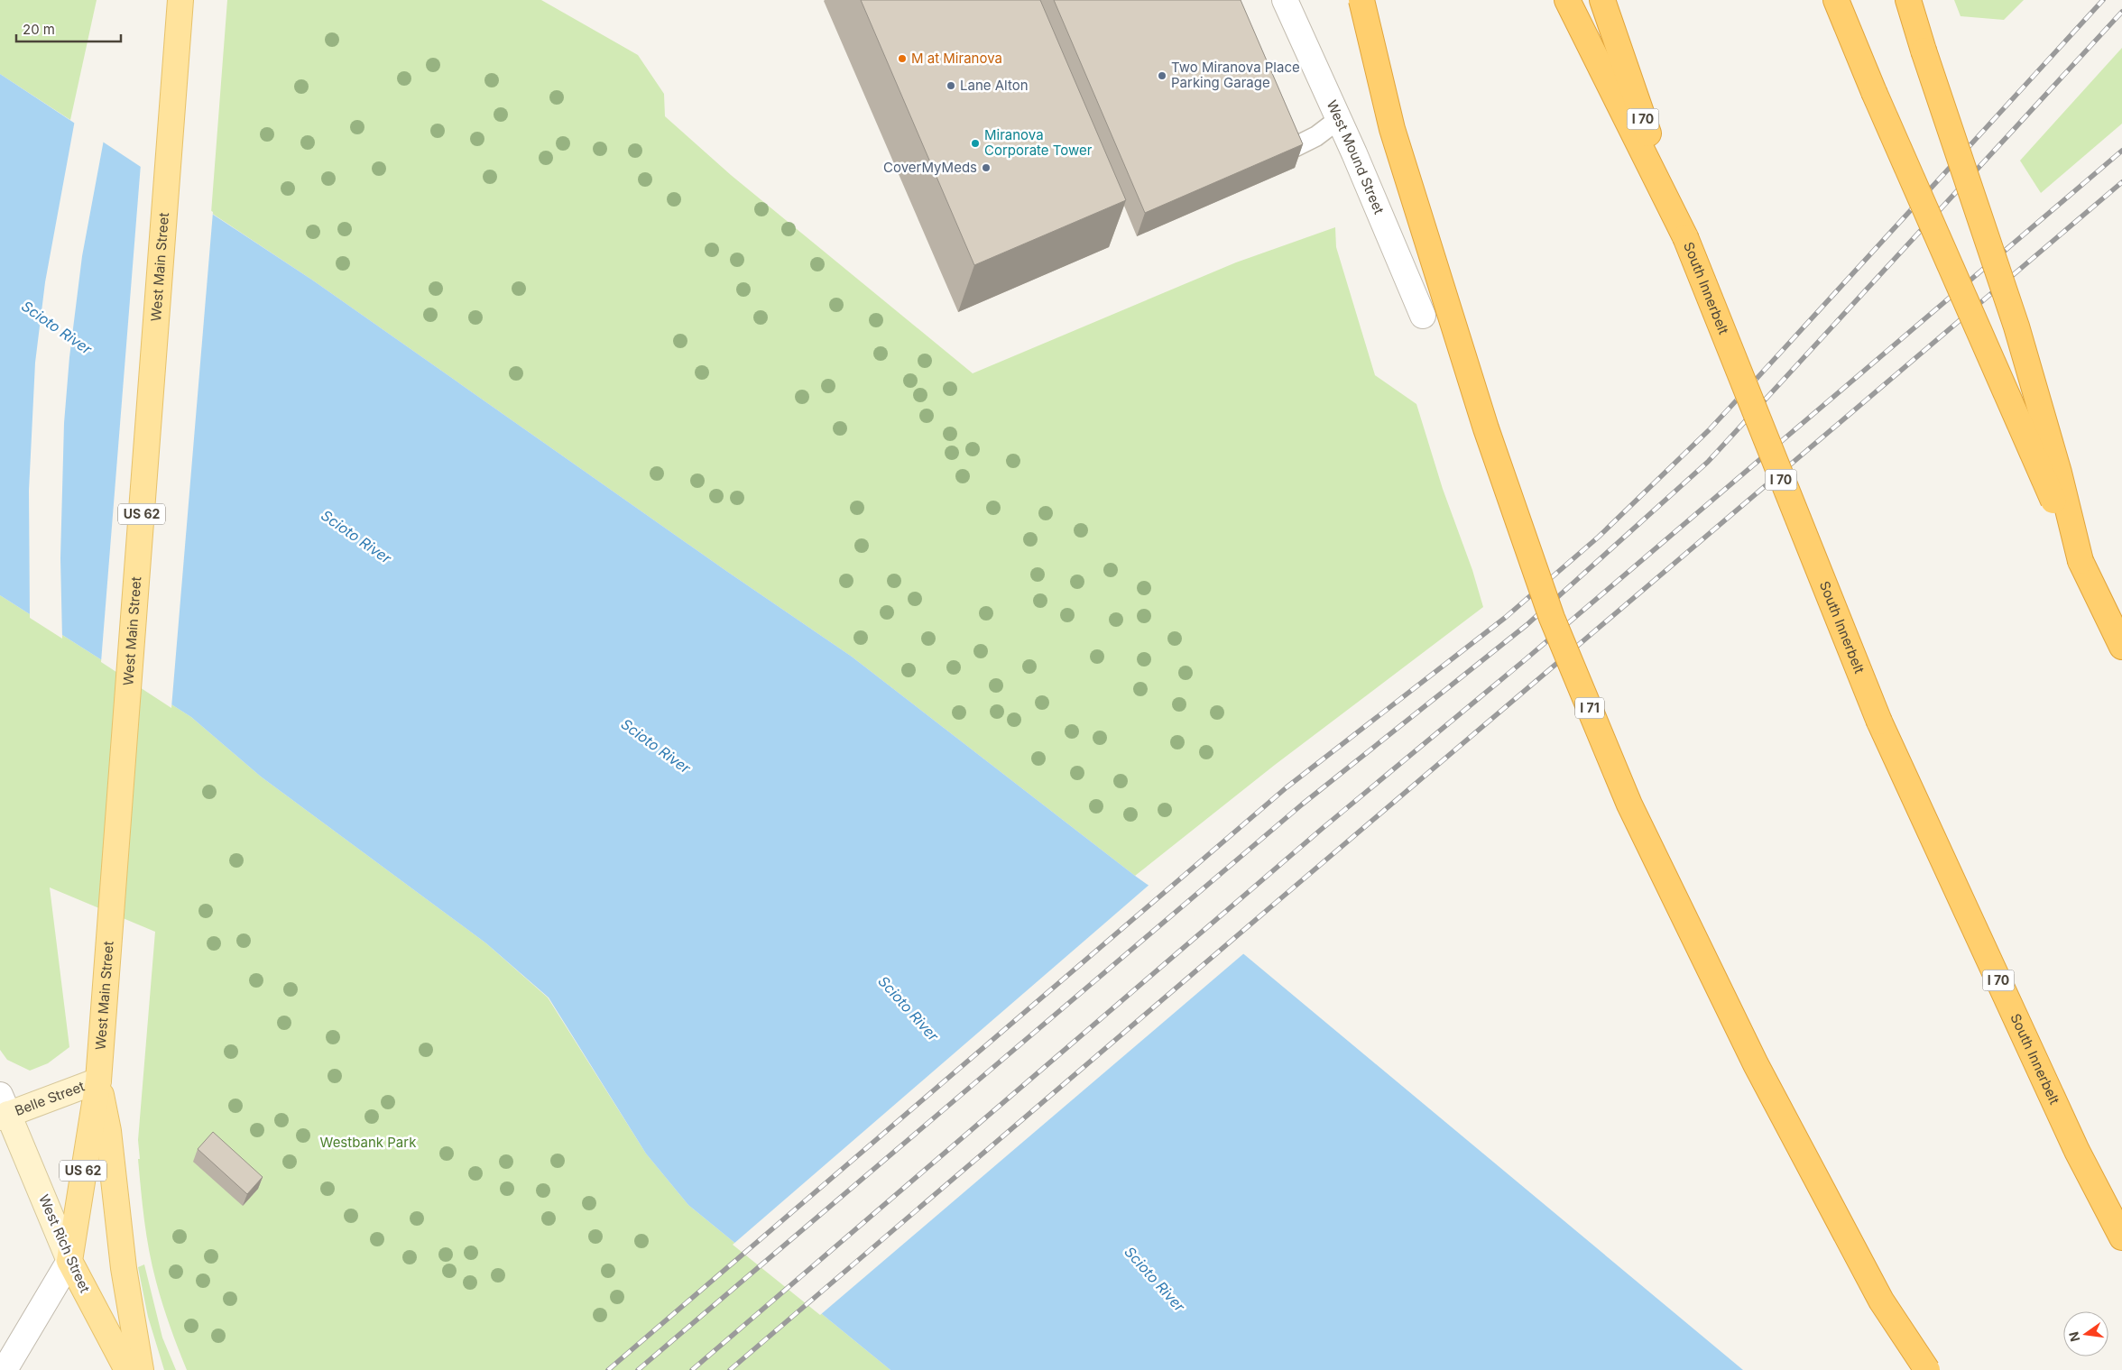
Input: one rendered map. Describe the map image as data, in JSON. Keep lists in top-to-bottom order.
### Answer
{
  "streets": {
    "highway": ["I 70", "South Innerbelt", "I 71"],
    "main road": ["West Main Street", "US 62", "West Rich Street"],
    "street": ["West Mound Street", "Belle Street"]
  },
  "crossings": [
    ["West Main Street", "Belle Street"],
    ["West Main Street", "West Rich Street"],
    ["Belle Street", "West Rich Street"]
  ],
  "water": ["Scioto River"],
  "parks": ["Westbank Park"],
  "places": [
    "M at Miranova",
    "Two Miranova Place Parking Garage",
    "Lane Alton",
    "Miranova Corporate Tower",
    "CoverMyMeds"
  ],
  "scale_bar": "20 m",
  "north": "left"
}
